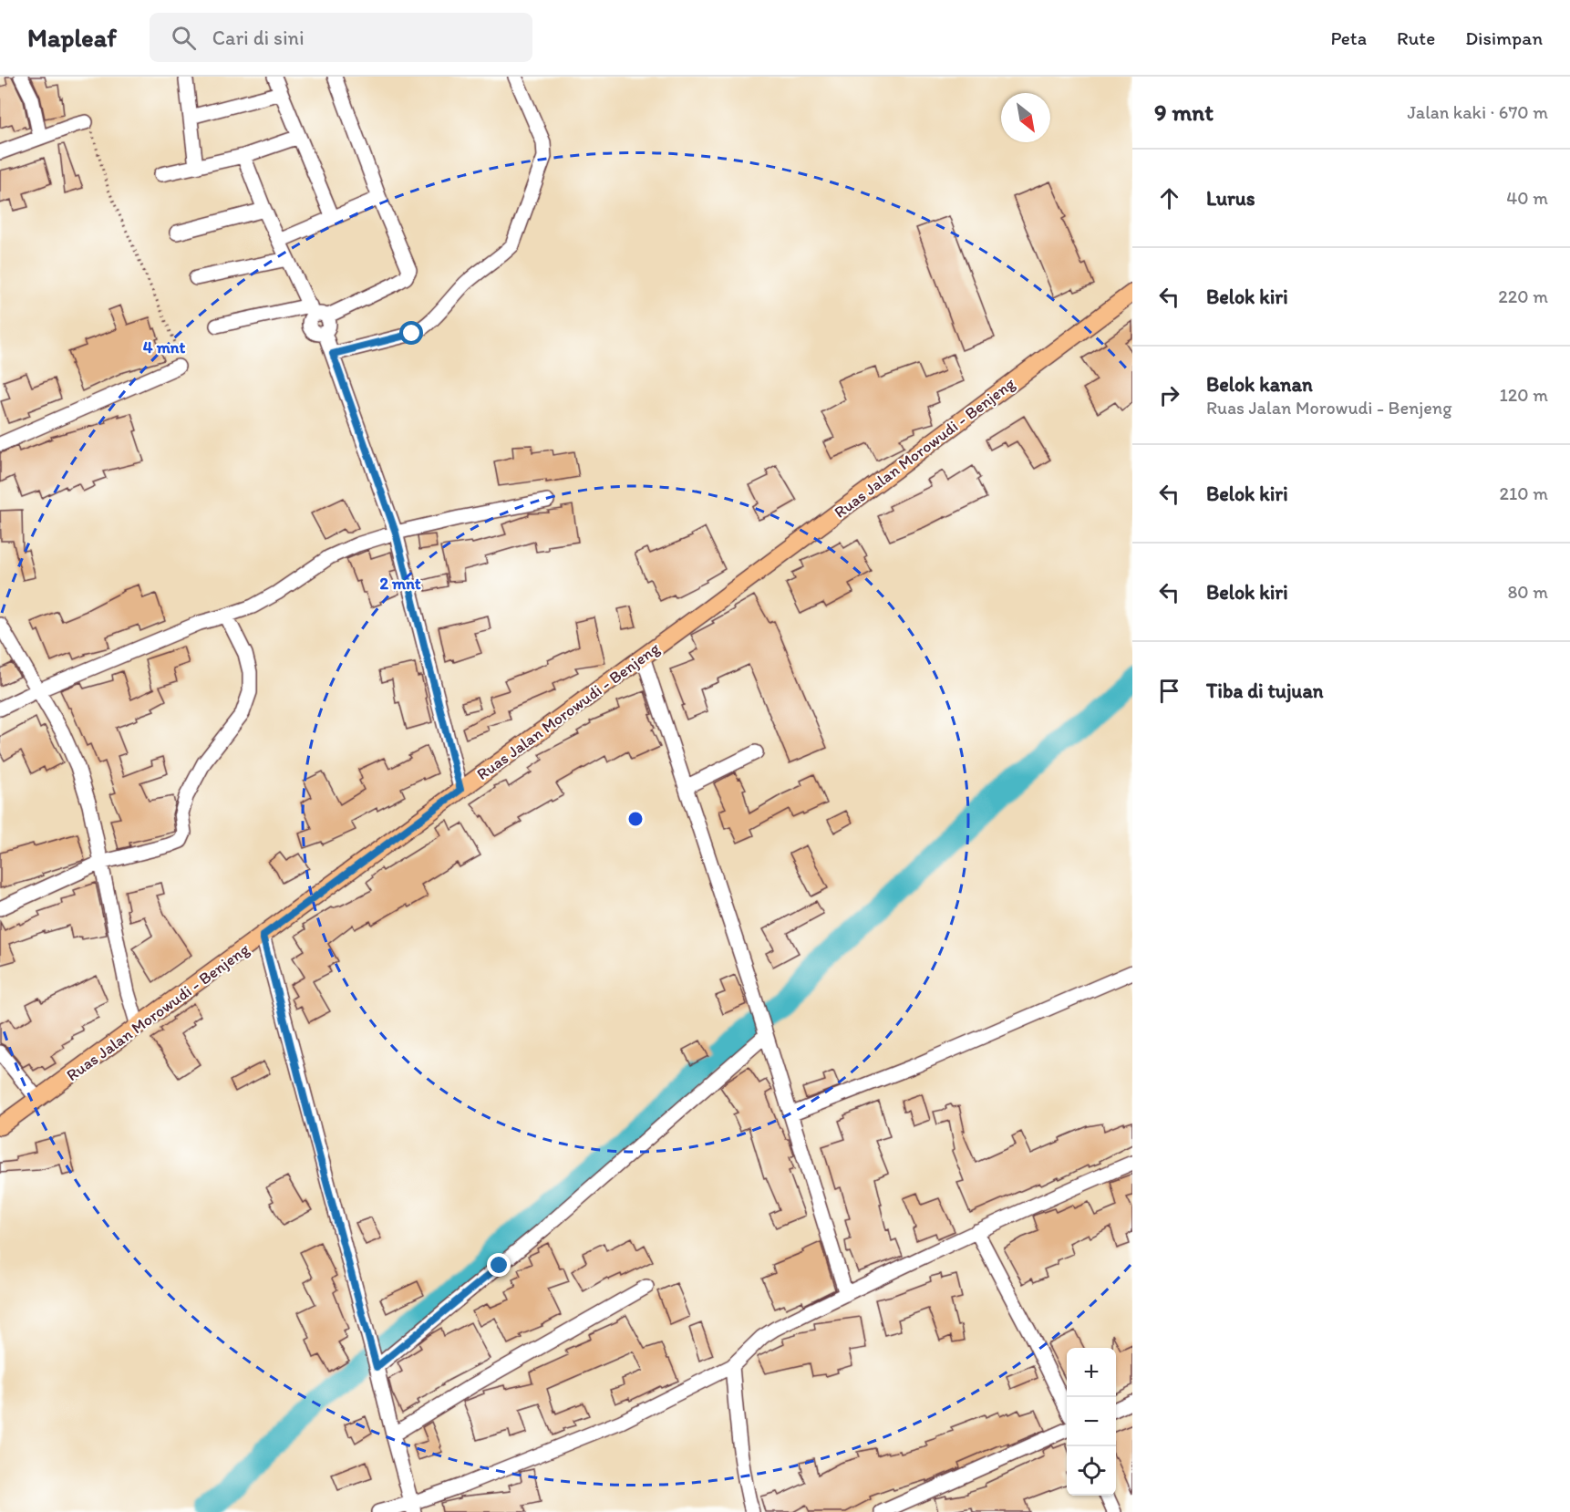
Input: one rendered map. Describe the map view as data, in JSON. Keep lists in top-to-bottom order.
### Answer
{
  "streets": {
    "main road": ["Ruas Jalan Morowudi - Benjeng"]
  },
  "north": "bottom right",
  "page": {
    "header": "Mapleaf",
    "search": "Cari di sini",
    "nav": ["Peta", "Rute", "Disimpan"],
    "heading": ["9 mnt", "Jalan kaki · 670 m"],
    "list": [
      ["Lurus", "40 m"],
      ["Belok kiri", "220 m"],
      ["Belok kanan", "Ruas Jalan Morowudi - Benjeng", "120 m"],
      ["Belok kiri", "210 m"],
      ["Belok kiri", "80 m"],
      "Tiba di tujuan"
    ],
    "map_buttons": ["+", "−"]
  },
  "rings": ["4 mnt", "2 mnt"]
}
